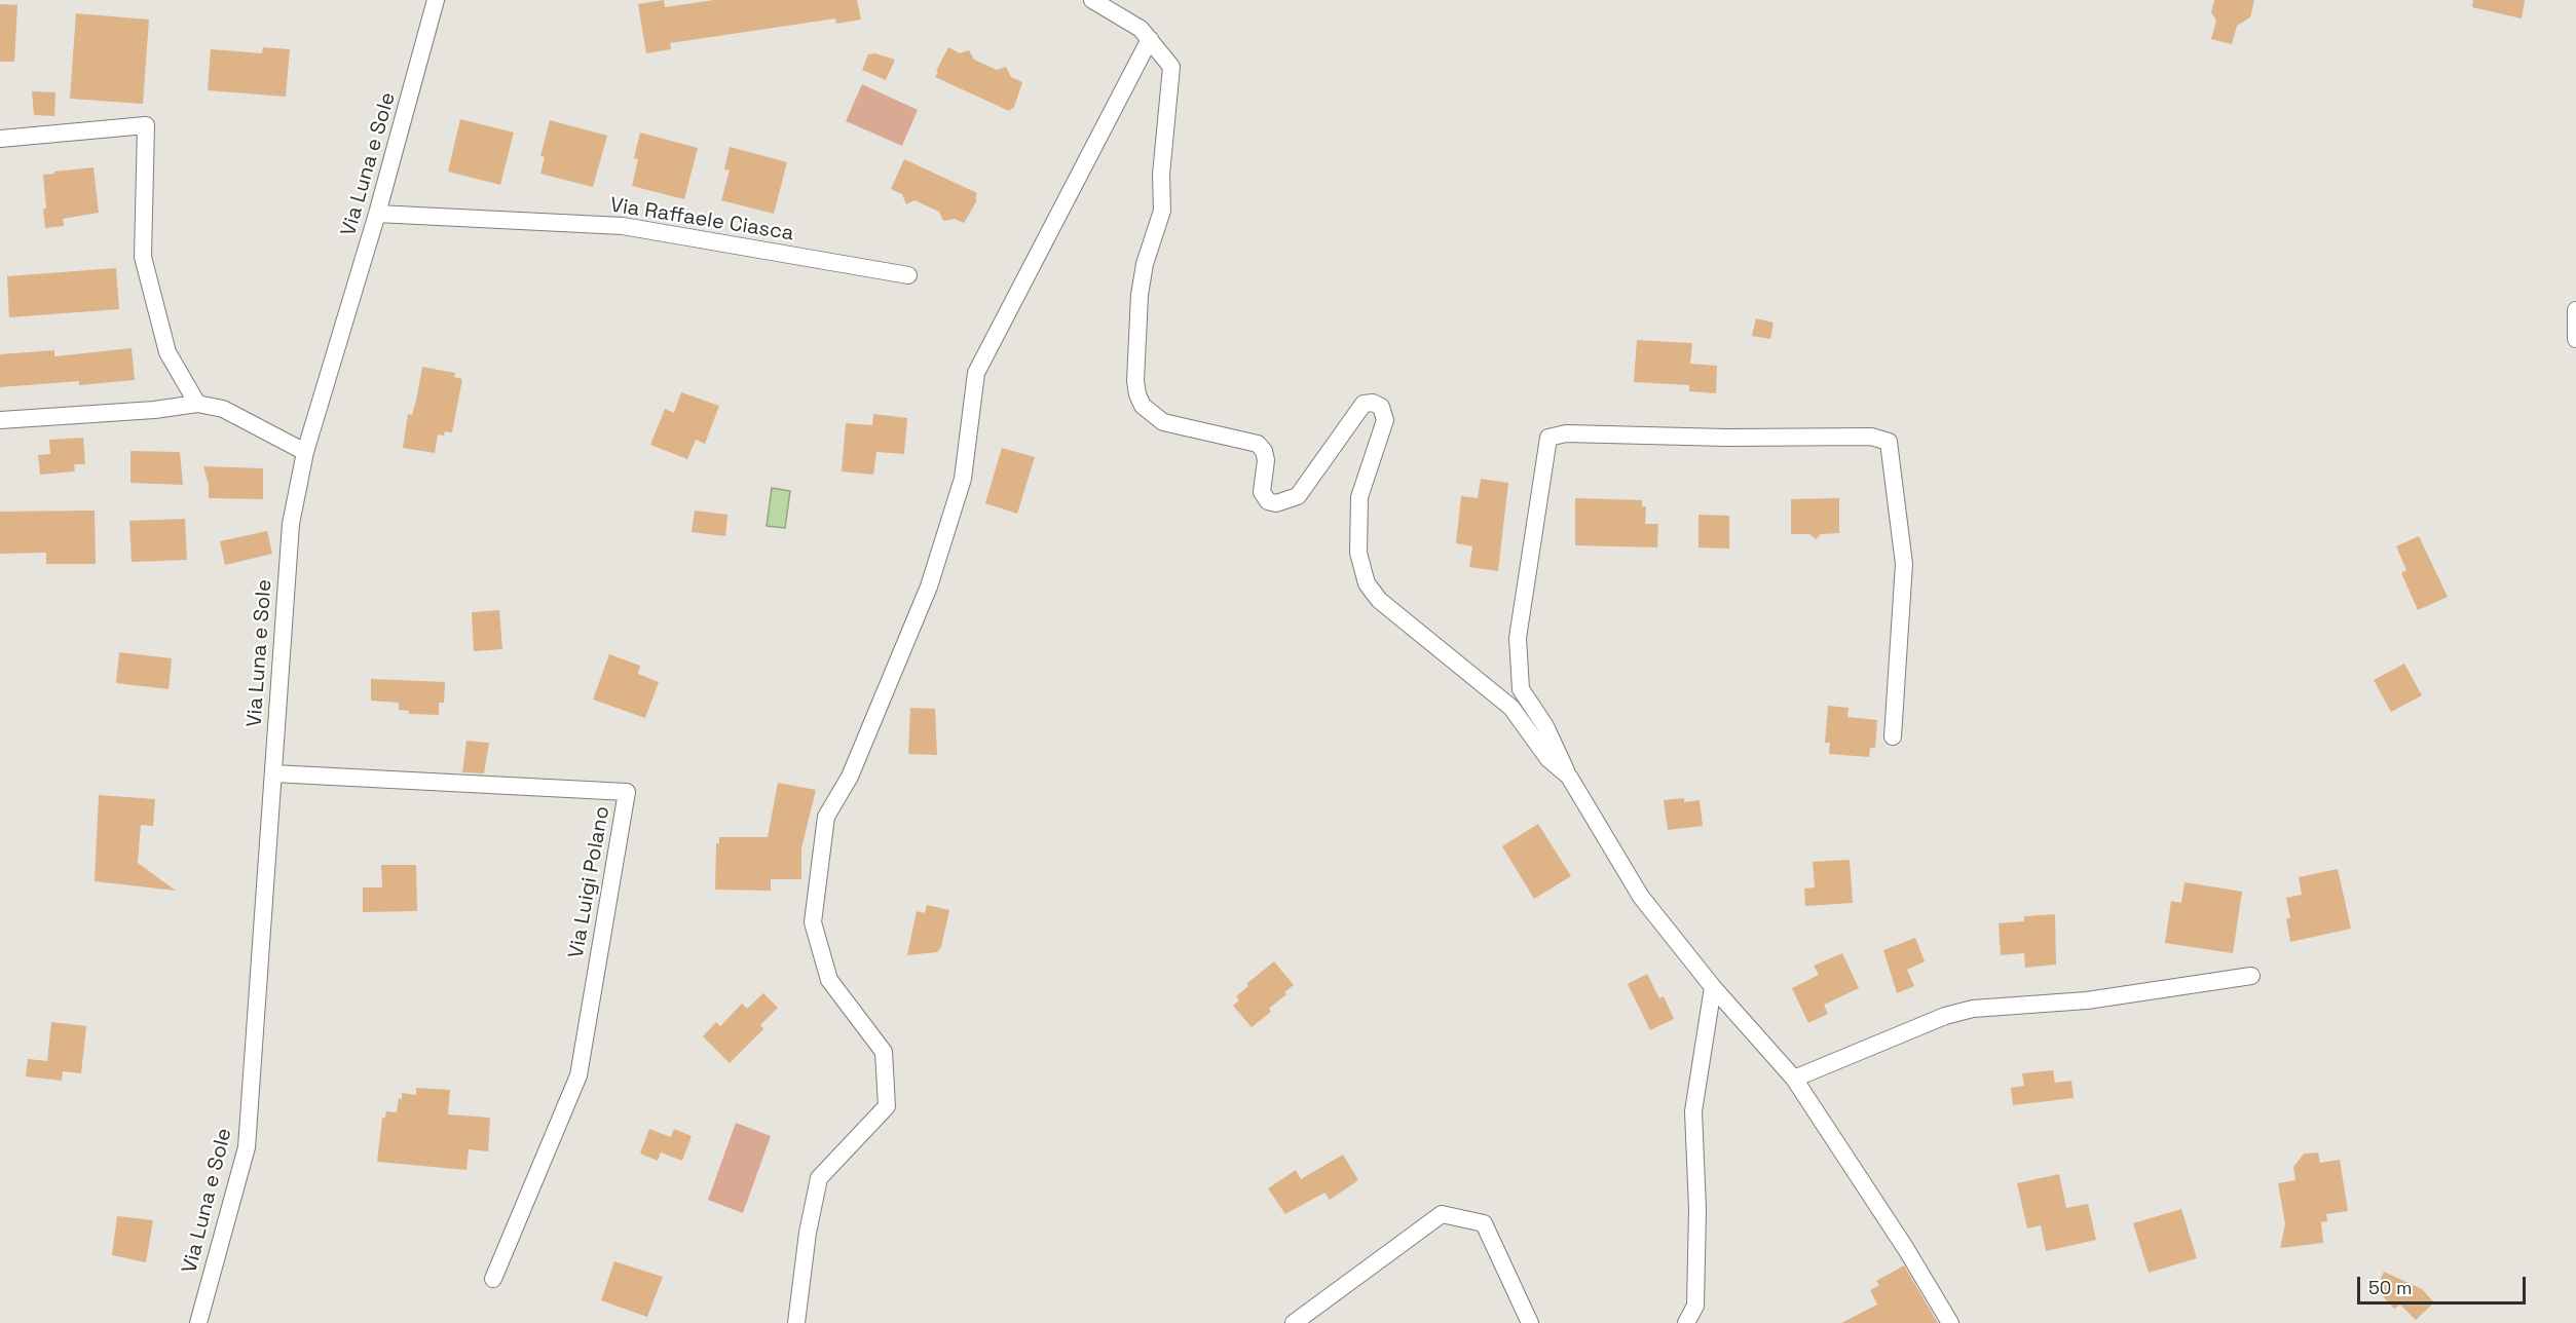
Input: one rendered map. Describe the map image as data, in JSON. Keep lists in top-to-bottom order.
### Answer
{
  "streets": {
    "street": ["Via Luna e Sole", "Via Raffaele Ciasca", "Via Luigi Polano"]
  },
  "crossings": [
    ["Via Luna e Sole", "Via Raffaele Ciasca"],
    ["Via Luna e Sole", "Via Luigi Polano"]
  ],
  "scale_bar": "50 m"
}
